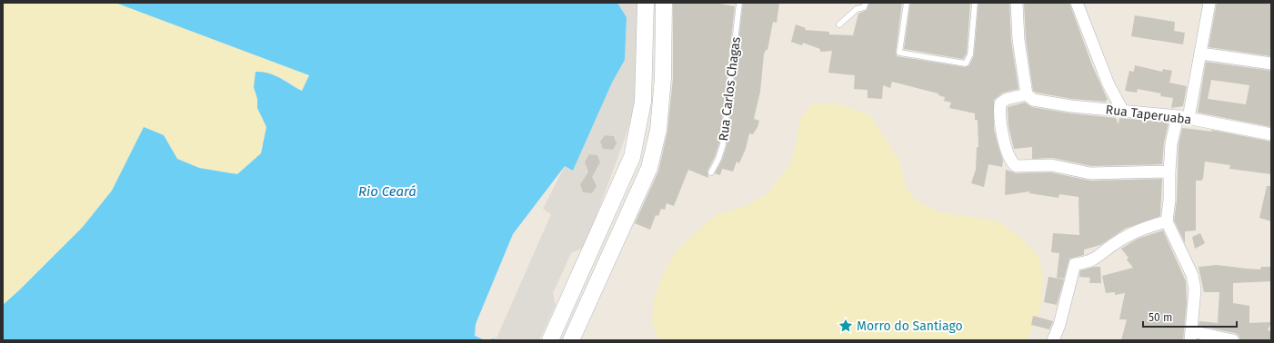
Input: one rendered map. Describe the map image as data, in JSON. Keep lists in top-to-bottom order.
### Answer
{
  "streets": {
    "street": ["Rua Taperuaba"],
    "lane": ["Rua Carlos Chagas"]
  },
  "water": ["Rio Ceará"],
  "places": {
    "place": ["Morro do Santiago"]
  },
  "scale_bar": "50 m"
}
